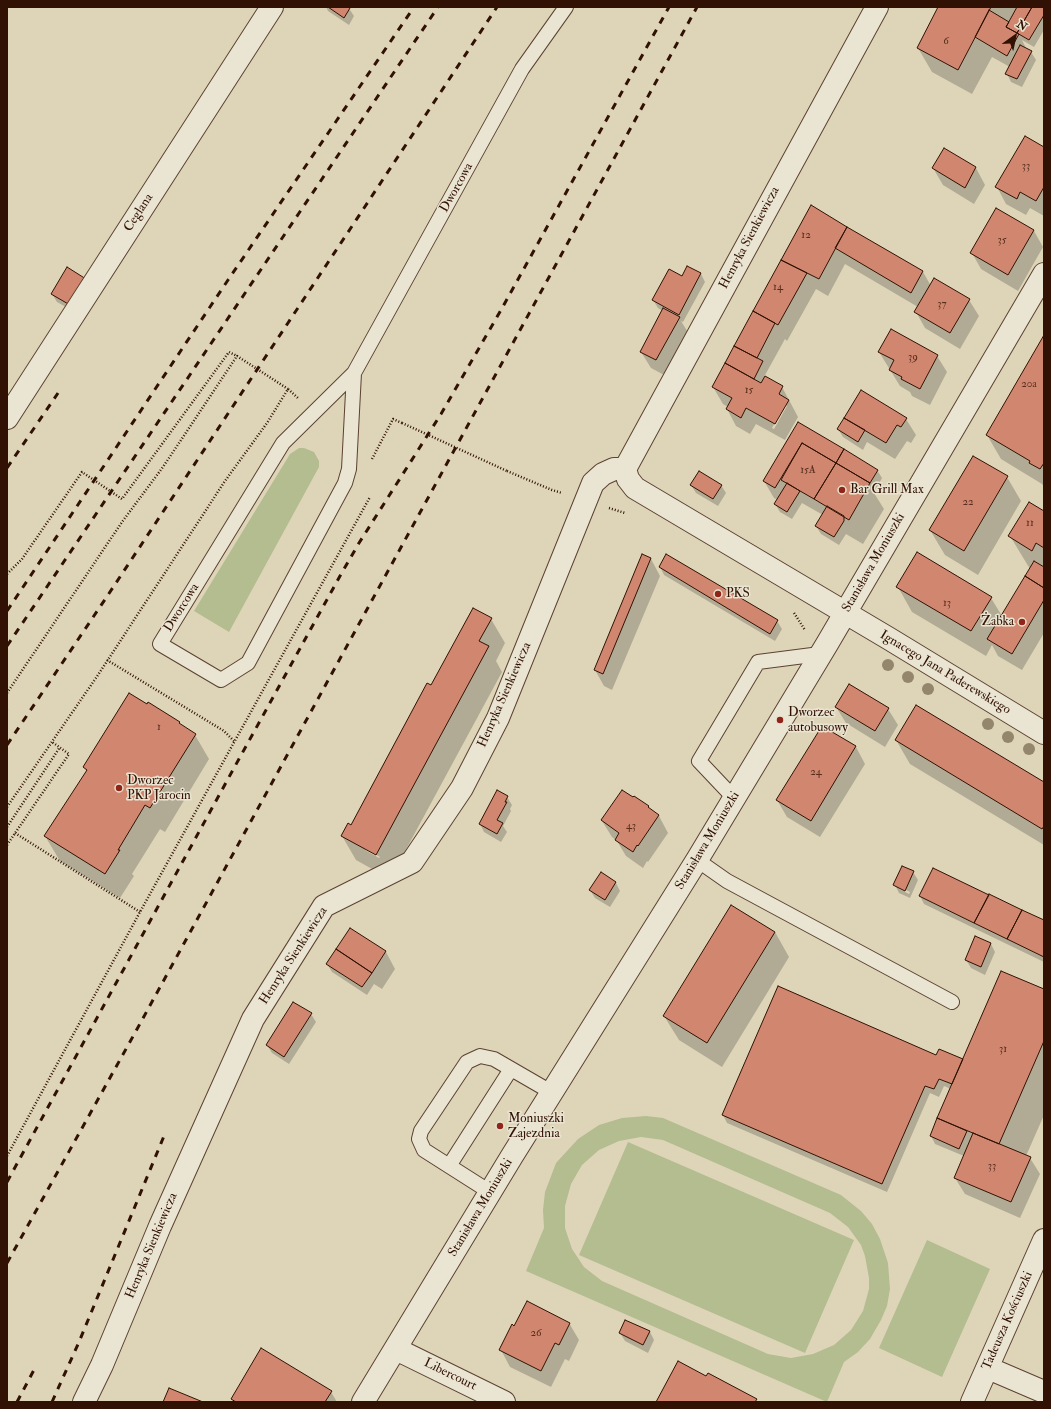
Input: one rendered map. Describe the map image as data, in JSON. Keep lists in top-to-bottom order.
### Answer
{
  "streets": {
    "street": [
      "Ceglana",
      "Henryka Sienkiewicza",
      "Stanisława Moniuszki",
      "Ignacego Jana Paderewskiego",
      "Tadeusza Kościuszki",
      "Libercourt"
    ],
    "lane": ["Dworcowa"]
  },
  "crossings": [
    ["Stanisława Moniuszki", "Ignacego Jana Paderewskiego"],
    ["Stanisława Moniuszki", "Libercourt"]
  ],
  "places": [
    "Bar Grill Max",
    "PKS",
    "Żabka",
    "Dworzec autobusowy",
    "Dworzec PKP Jarocin",
    "Moniuszki Zajezdnia"
  ],
  "house_numbers": [
    "6",
    "33",
    "12",
    "35",
    "14",
    "37",
    "39",
    "20a",
    "15",
    "15A",
    "22",
    "11",
    "13",
    "1",
    "24",
    "43",
    "31",
    "33",
    "26"
  ],
  "north": "top right"
}
